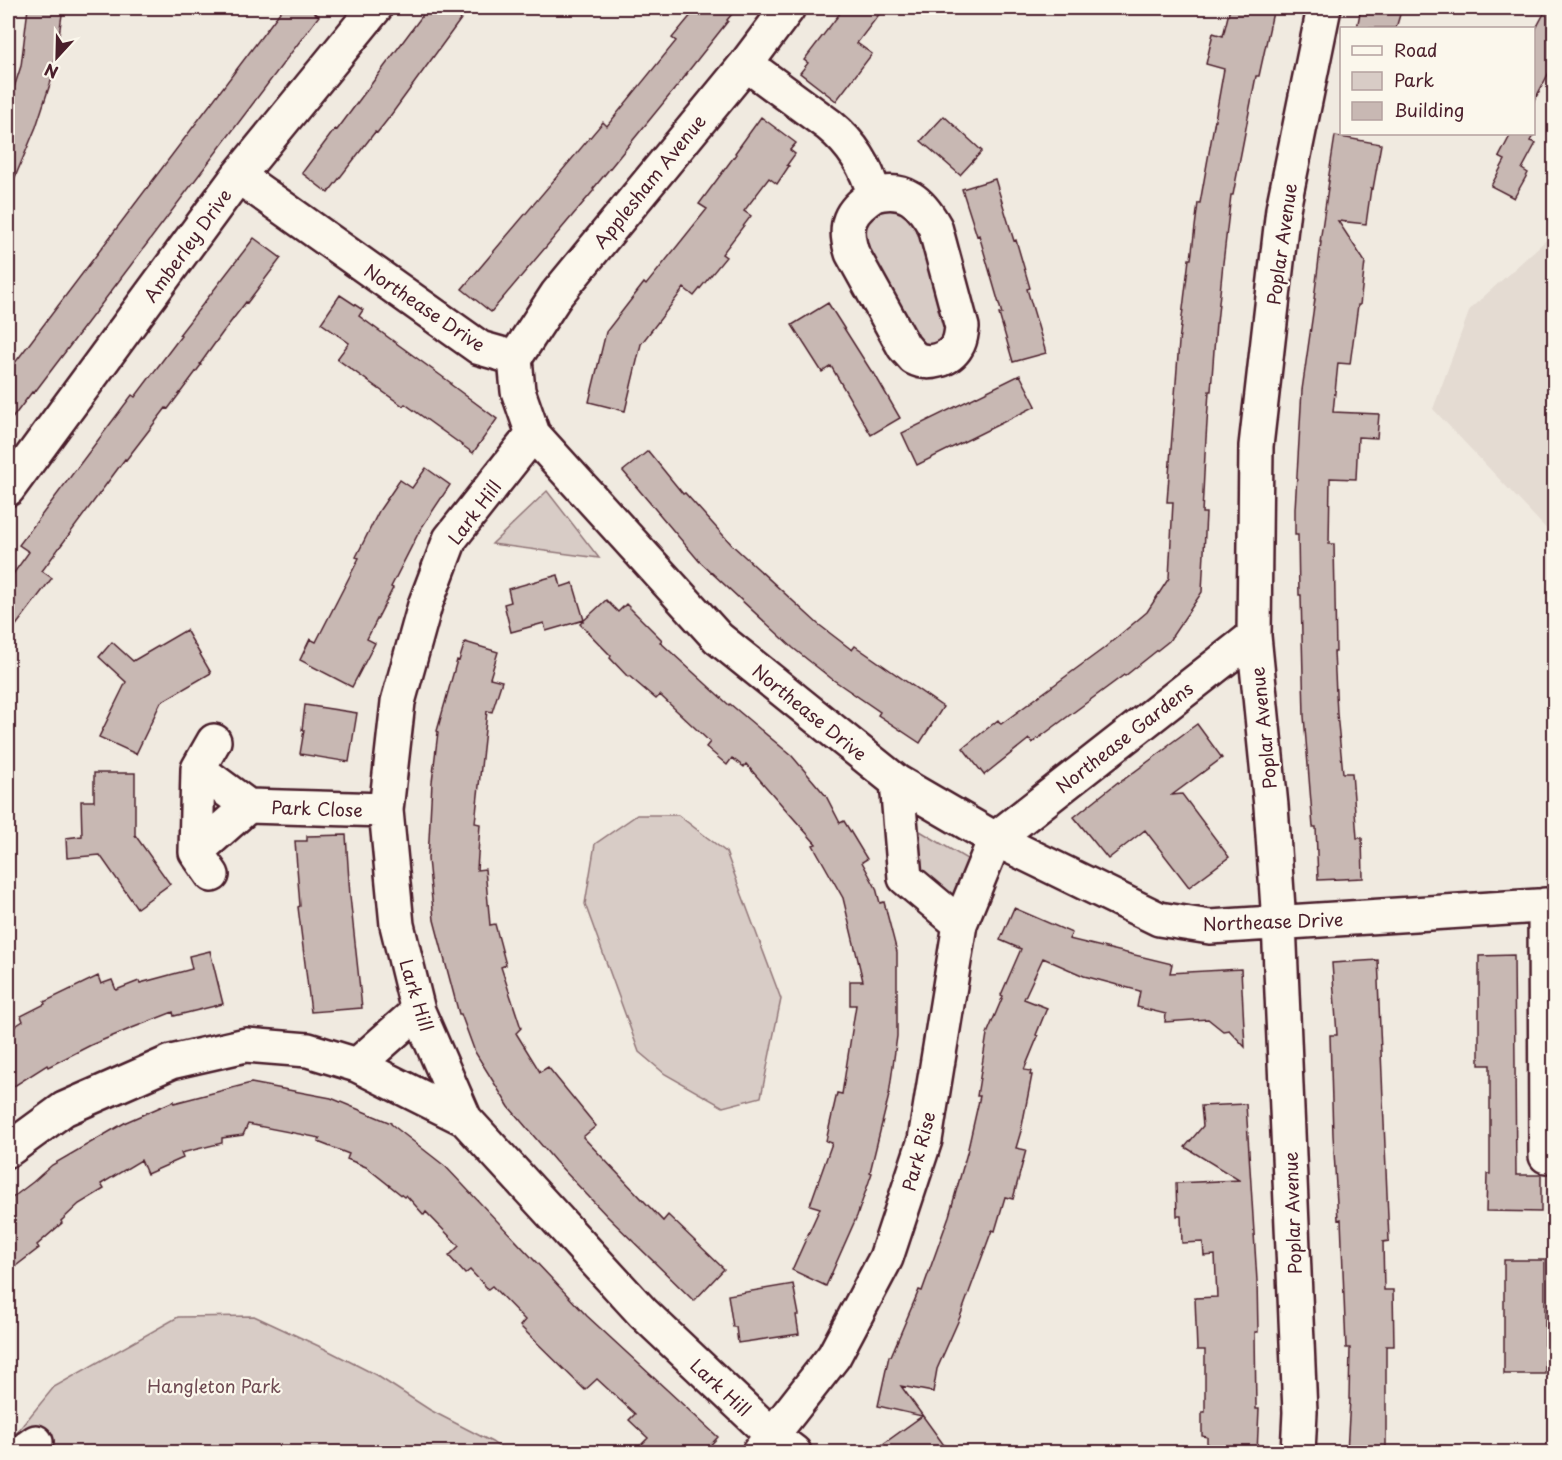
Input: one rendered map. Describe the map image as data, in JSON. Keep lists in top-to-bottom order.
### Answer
{
  "streets": {
    "street": [
      "Applesham Avenue",
      "Poplar Avenue",
      "Amberley Drive",
      "Northease Drive",
      "Lark Hill",
      "Northease Gardens",
      "Park Close",
      "Park Rise"
    ]
  },
  "crossings": [
    ["Applesham Avenue", "Northease Drive"],
    ["Poplar Avenue", "Northease Drive"],
    ["Poplar Avenue", "Northease Gardens"],
    ["Amberley Drive", "Northease Drive"],
    ["Northease Drive", "Lark Hill"],
    ["Northease Drive", "Northease Gardens"],
    ["Northease Drive", "Park Rise"],
    ["Lark Hill", "Park Close"],
    ["Lark Hill", "Park Rise"],
    ["Northease Gardens", "Park Rise"]
  ],
  "parks": ["Hangleton Park"],
  "legend": ["Road", "Park", "Building"],
  "north": "bottom"
}
